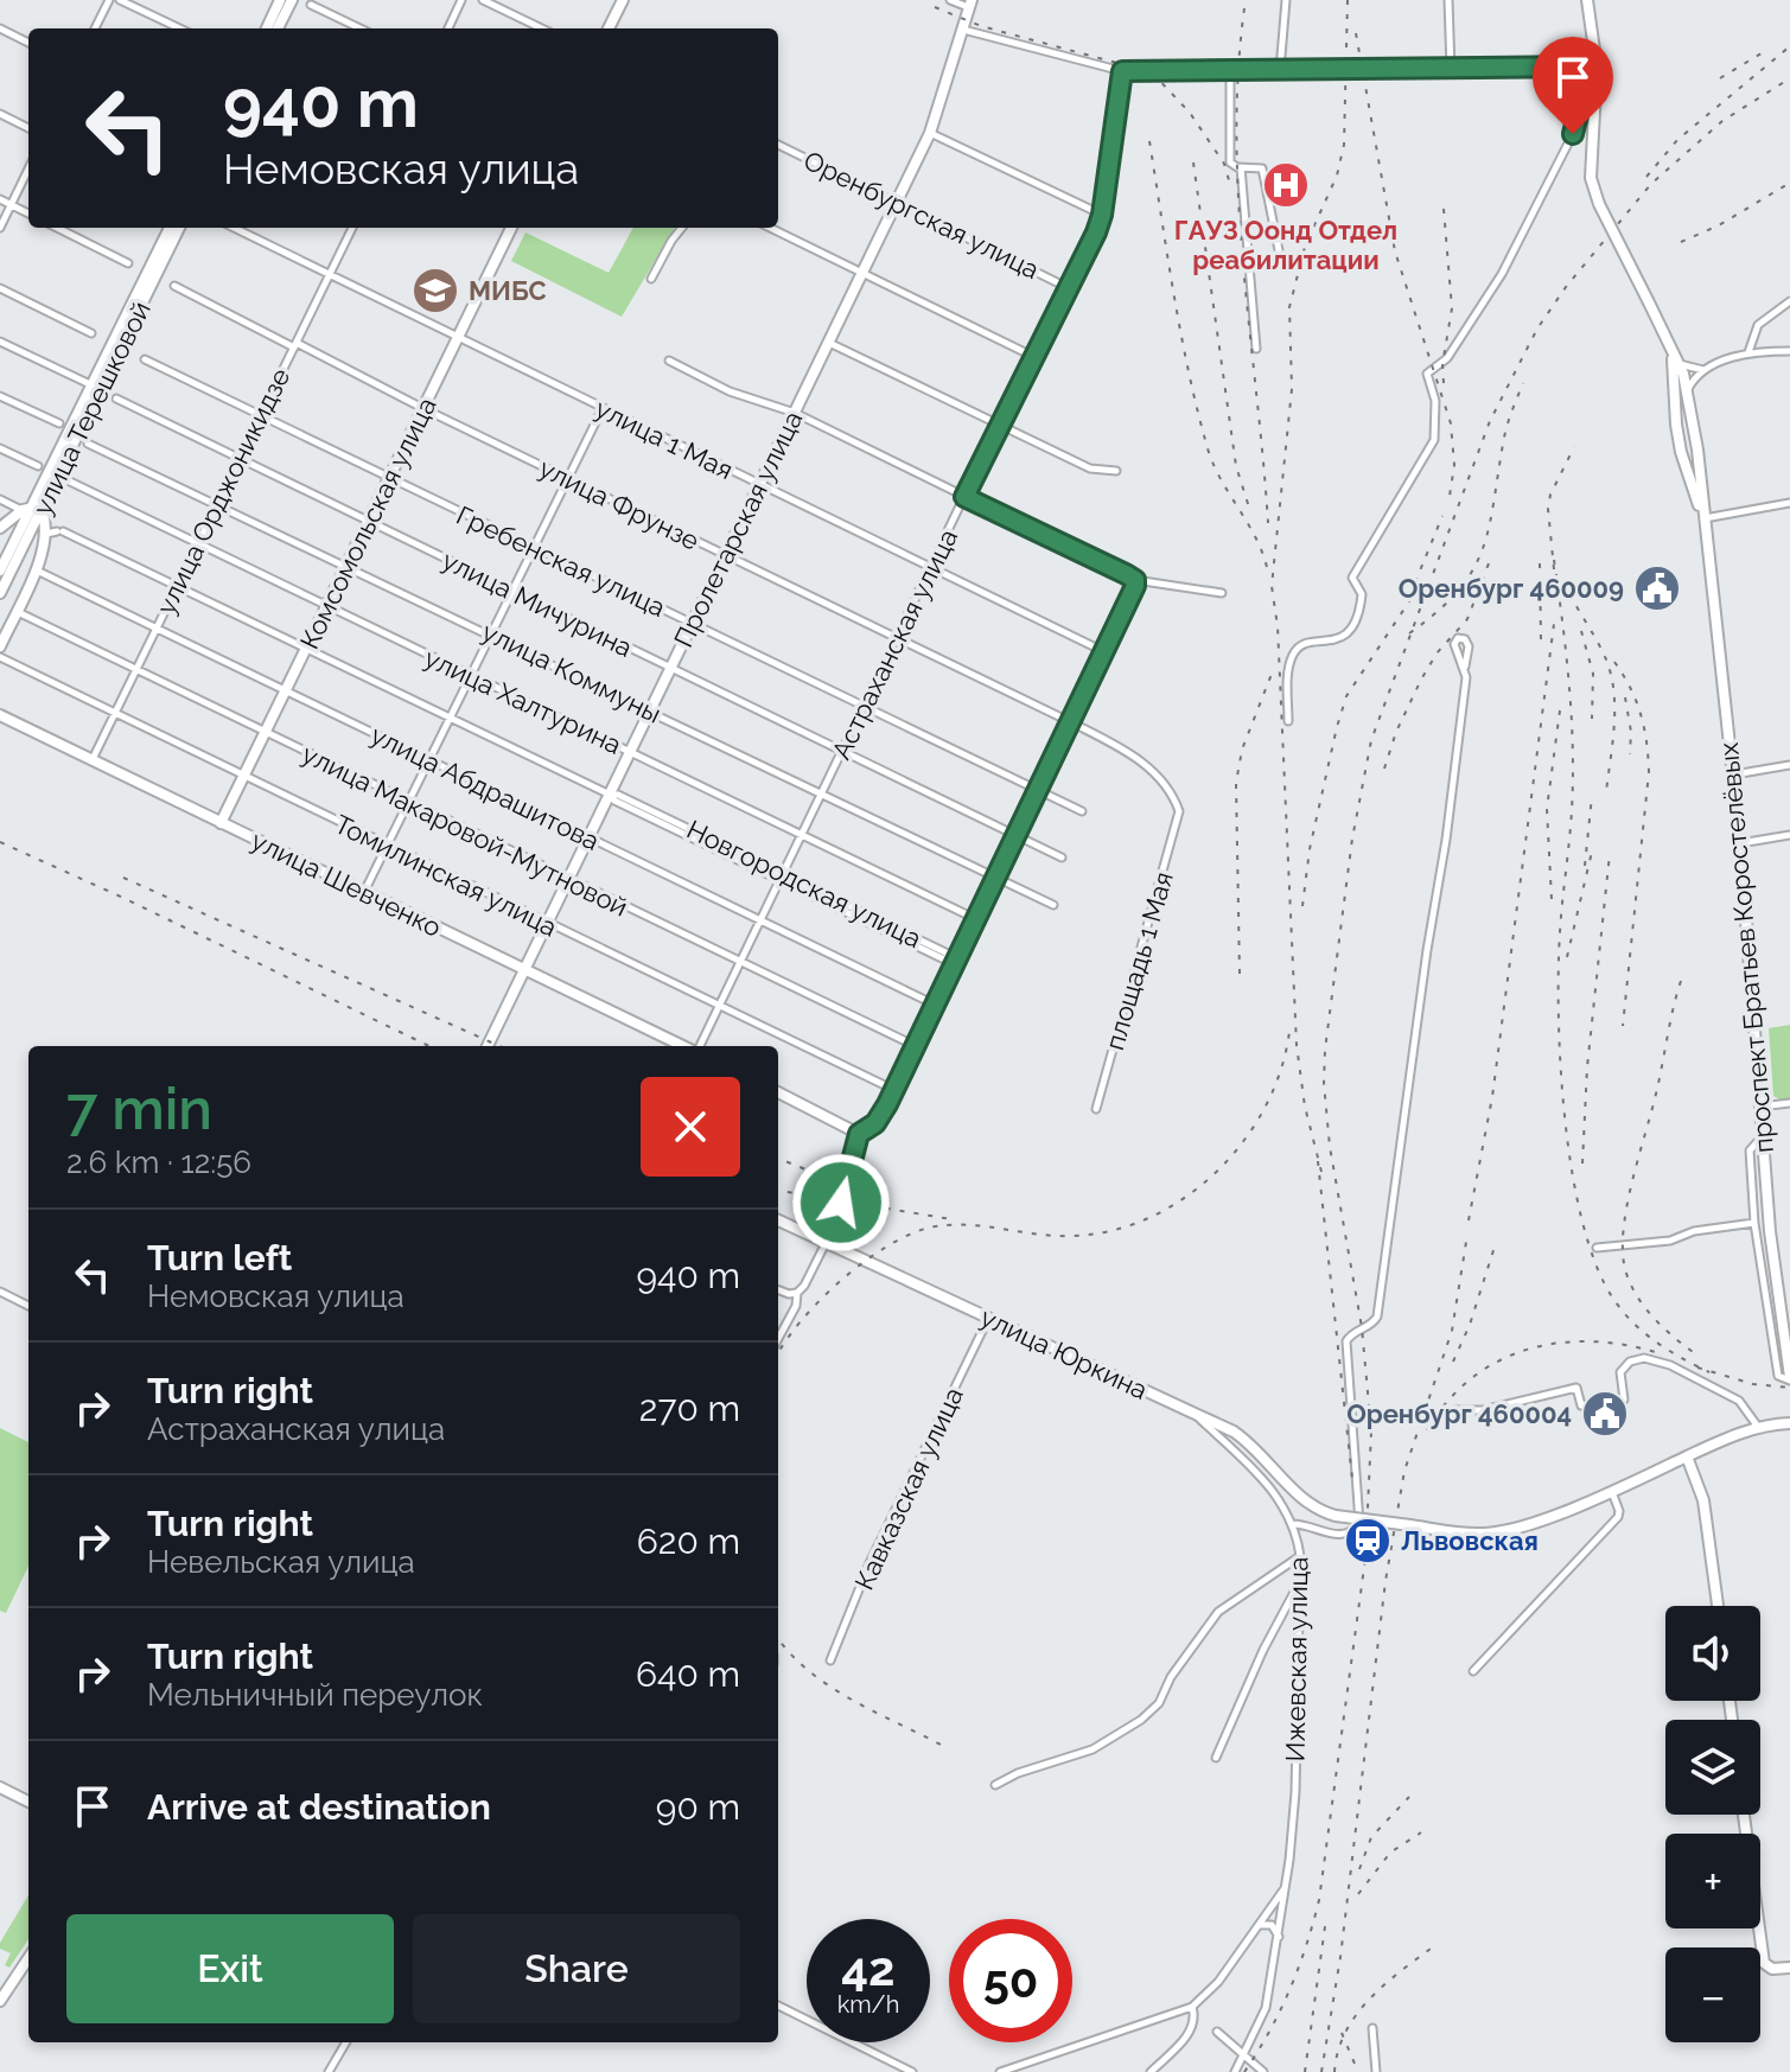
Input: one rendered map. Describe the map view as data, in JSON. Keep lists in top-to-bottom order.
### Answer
{
  "streets": {
    "main road": [
      "улица Терешковой",
      "Комсомольская улица",
      "Пролетарская улица",
      "улица Шевченко",
      "проспект Братьев Коростелёвых",
      "улица Юркина"
    ],
    "street": [
      "Оренбургская улица",
      "улица 1 Мая",
      "улица Орджоникидзе",
      "улица Фрунзе",
      "Гребенская улица",
      "улица Мичурина",
      "Астраханская улица",
      "улица Коммуны",
      "улица Халтурина",
      "улица Абдрашитова",
      "улица Макаровой-Мутновой",
      "Томилинская улица",
      "Новгородская улица",
      "площадь 1 Мая",
      "Кавказская улица",
      "Ижевская улица"
    ]
  },
  "crossings": [
    ["Оренбургская улица", "Пролетарская улица"],
    ["Оренбургская улица", "Астраханская улица"],
    ["улица 1 Мая", "улица Орджоникидзе"],
    ["улица 1 Мая", "Комсомольская улица"],
    ["улица 1 Мая", "Пролетарская улица"],
    ["улица 1 Мая", "Астраханская улица"],
    ["улица Орджоникидзе", "улица Фрунзе"],
    ["улица Орджоникидзе", "Гребенская улица"],
    ["улица Орджоникидзе", "улица Мичурина"],
    ["улица Орджоникидзе", "улица Коммуны"],
    ["улица Орджоникидзе", "улица Халтурина"],
    ["улица Орджоникидзе", "улица Абдрашитова"],
    ["улица Орджоникидзе", "улица Макаровой-Мутновой"],
    ["улица Орджоникидзе", "Томилинская улица"],
    ["улица Орджоникидзе", "улица Шевченко"],
    ["улица Орджоникидзе", "Новгородская улица"],
    ["улица Фрунзе", "Комсомольская улица"],
    ["улица Фрунзе", "Пролетарская улица"],
    ["улица Фрунзе", "Астраханская улица"],
    ["улица Фрунзе", "площадь 1 Мая"],
    ["Комсомольская улица", "Гребенская улица"],
    ["Комсомольская улица", "улица Мичурина"],
    ["Комсомольская улица", "улица Коммуны"],
    ["Комсомольская улица", "улица Халтурина"],
    ["Комсомольская улица", "улица Абдрашитова"],
    ["Комсомольская улица", "улица Макаровой-Мутновой"],
    ["Комсомольская улица", "Томилинская улица"],
    ["Комсомольская улица", "улица Шевченко"],
    ["Комсомольская улица", "Новгородская улица"],
    ["Пролетарская улица", "Гребенская улица"],
    ["Пролетарская улица", "улица Мичурина"],
    ["Пролетарская улица", "улица Коммуны"],
    ["Пролетарская улица", "улица Халтурина"],
    ["Пролетарская улица", "улица Абдрашитова"],
    ["Пролетарская улица", "улица Макаровой-Мутновой"],
    ["Пролетарская улица", "Томилинская улица"],
    ["Пролетарская улица", "улица Шевченко"],
    ["Пролетарская улица", "Новгородская улица"],
    ["Гребенская улица", "Астраханская улица"],
    ["улица Мичурина", "Астраханская улица"],
    ["Астраханская улица", "улица Коммуны"],
    ["Астраханская улица", "улица Халтурина"],
    ["Астраханская улица", "улица Абдрашитова"],
    ["Астраханская улица", "улица Макаровой-Мутновой"],
    ["Астраханская улица", "Томилинская улица"],
    ["Астраханская улица", "Новгородская улица"],
    ["улица Юркина", "Кавказская улица"],
    ["улица Юркина", "Ижевская улица"]
  ],
  "places": {
    "hospital": ["ГАУЗ Оонд Отдел реабилитации"],
    "school or university": ["МИБС"],
    "public building": ["Оренбург 460009", "Оренбург 460004"],
    "station": ["Львовская"]
  },
  "page": {
    "turn": ["940 m", "Немовская улица"],
    "heading": ["7 min", "2.6 km · 12:56"],
    "list": [
      {
        "name": "Turn left",
        "note": "Немовская улица",
        "value": "940 m"
      },
      {
        "name": "Turn right",
        "note": "Астраханская улица",
        "value": "270 m"
      },
      {
        "name": "Turn right",
        "note": "Невельская улица",
        "value": "620 m"
      },
      {
        "name": "Turn right",
        "note": "Мельничный переулок",
        "value": "640 m"
      },
      {
        "name": "Arrive at destination",
        "value": "90 m"
      }
    ],
    "map_buttons": ["+", "−"],
    "buttons": ["Exit", "Share"],
    "speed": "42 km/h",
    "limit": "50"
  }
}
